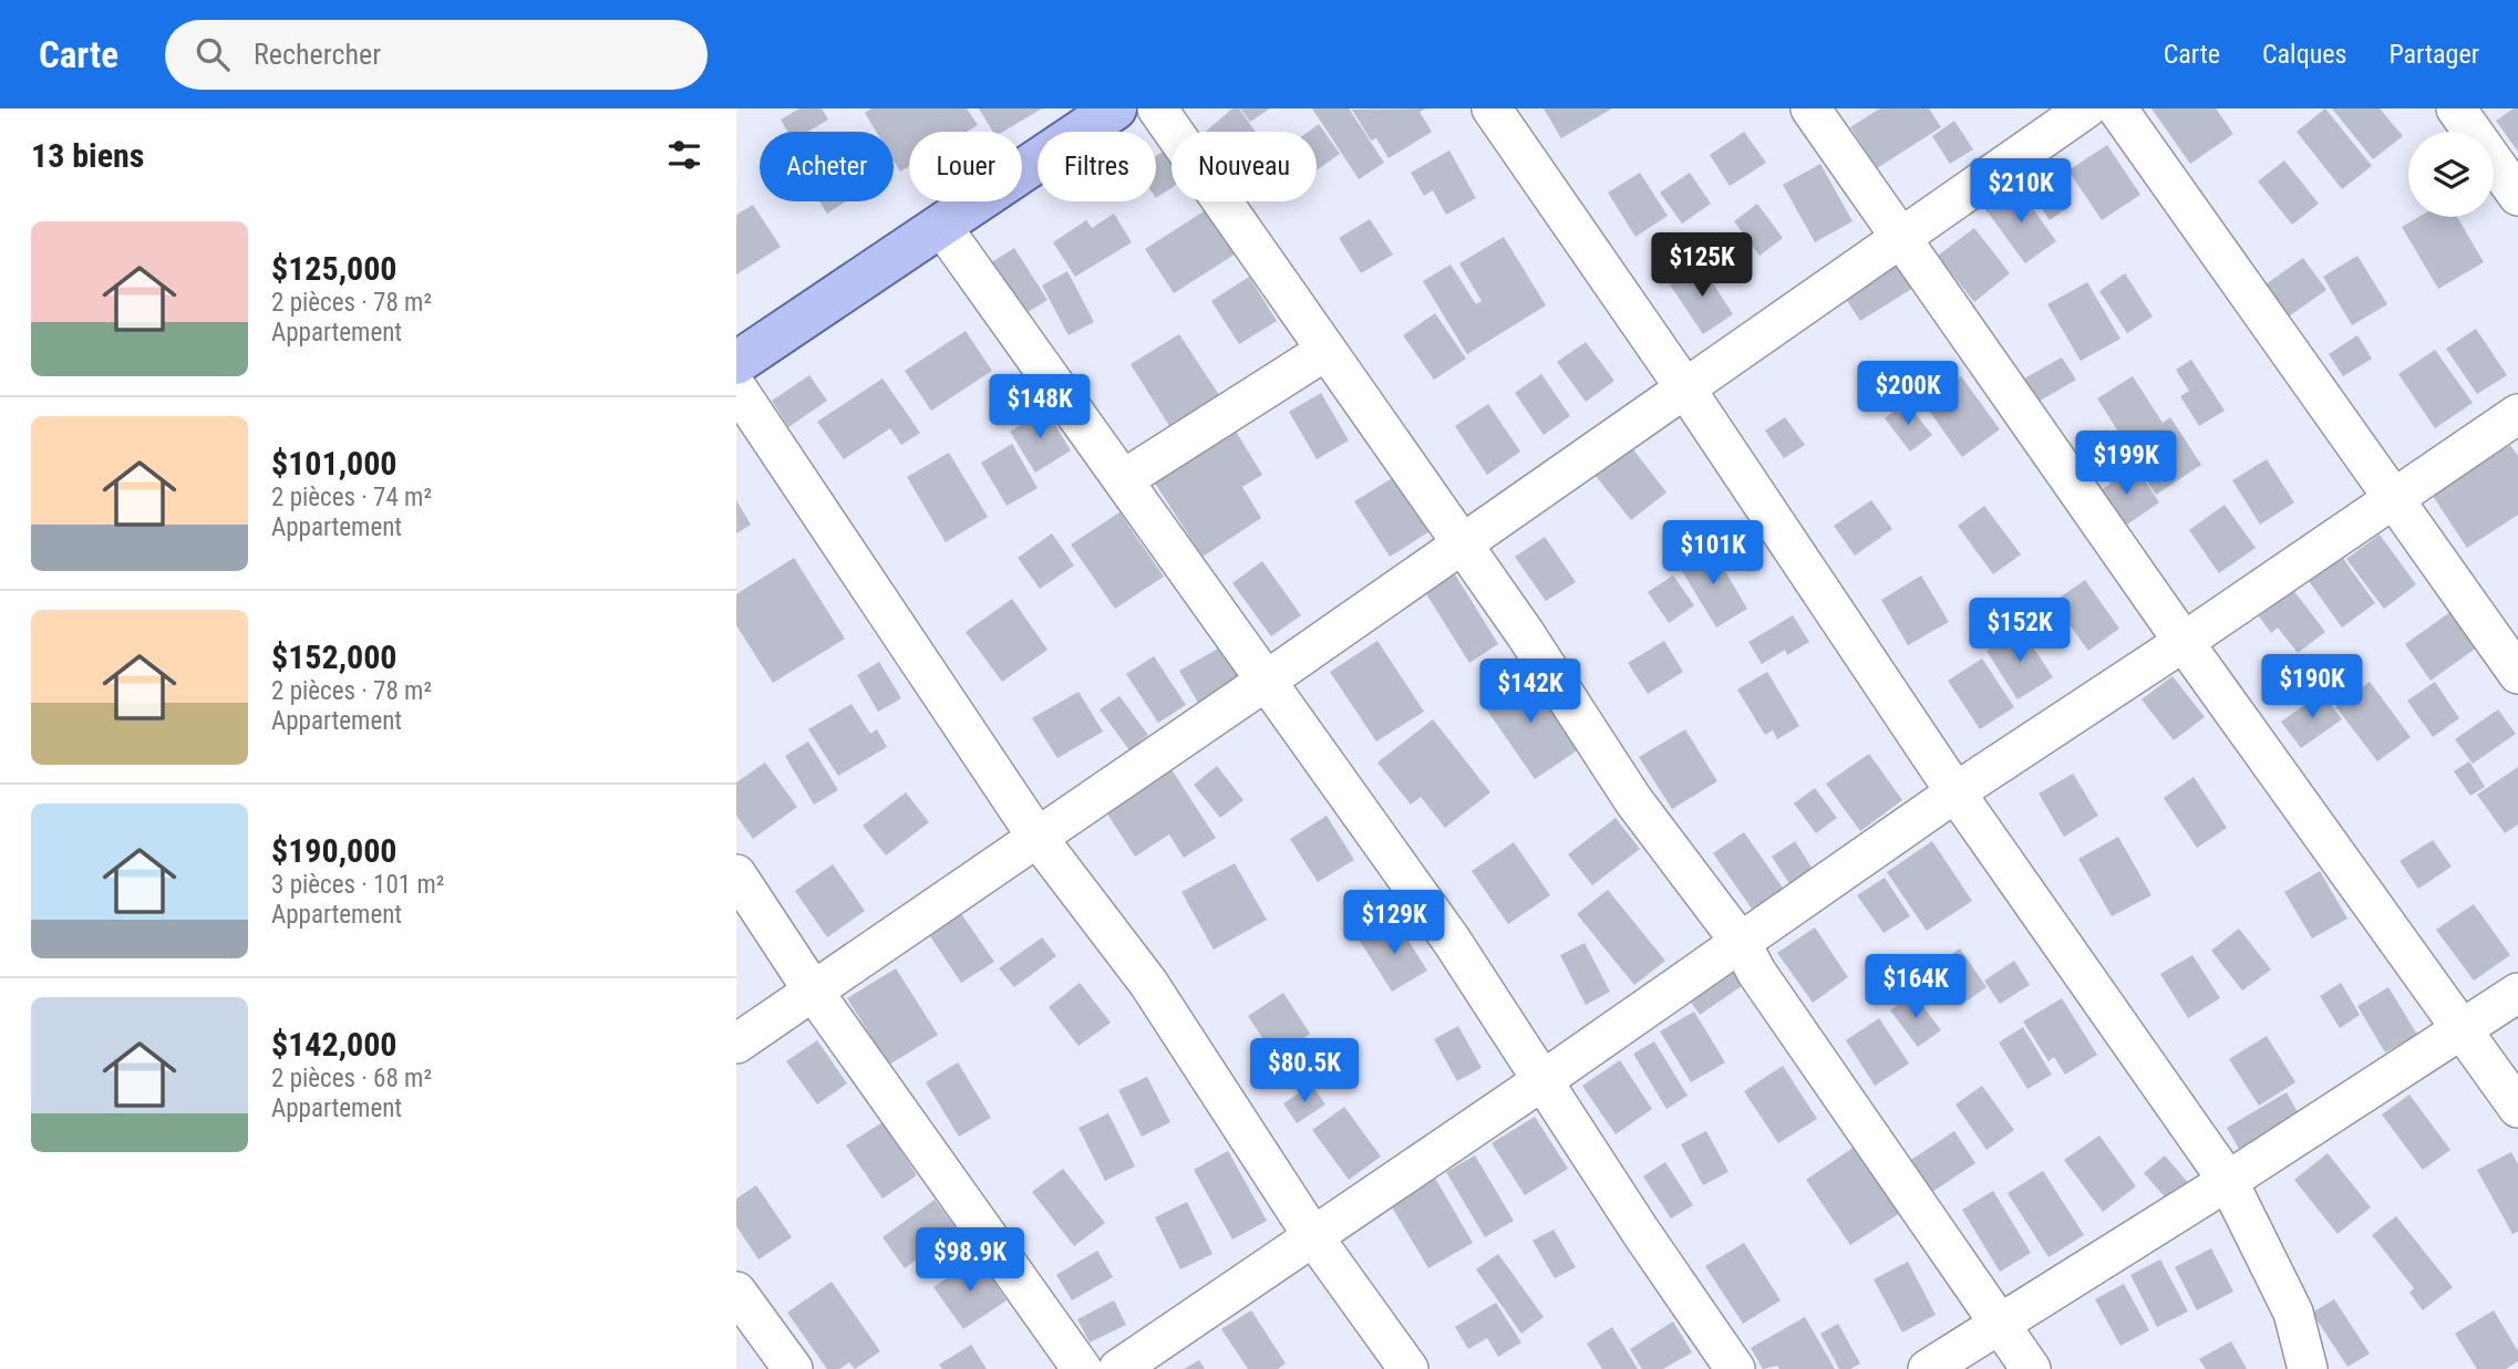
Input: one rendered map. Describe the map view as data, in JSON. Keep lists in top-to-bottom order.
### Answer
{
  "page": {
    "header": "Carte",
    "search": "Rechercher",
    "nav": ["Carte", "Calques", "Partager"],
    "heading": "13 biens",
    "chip": [
      "Acheter",
      "Louer",
      "Filtres",
      "Nouveau"
    ],
    "price": [
      "$210K",
      "$125K",
      "$200K",
      "$148K",
      "$199K",
      "$101K",
      "$152K",
      "$190K",
      "$142K",
      "$129K",
      "$164K",
      "$80.5K",
      "$98.9K"
    ],
    "list": [
      {
        "name": "$125,000",
        "note": "2 pièces · 78 m² · Appartement"
      },
      {
        "name": "$101,000",
        "note": "2 pièces · 74 m² · Appartement"
      },
      {
        "name": "$152,000",
        "note": "2 pièces · 78 m² · Appartement"
      },
      {
        "name": "$190,000",
        "note": "3 pièces · 101 m² · Appartement"
      },
      {
        "name": "$142,000",
        "note": "2 pièces · 68 m² · Appartement"
      }
    ]
  }
}
